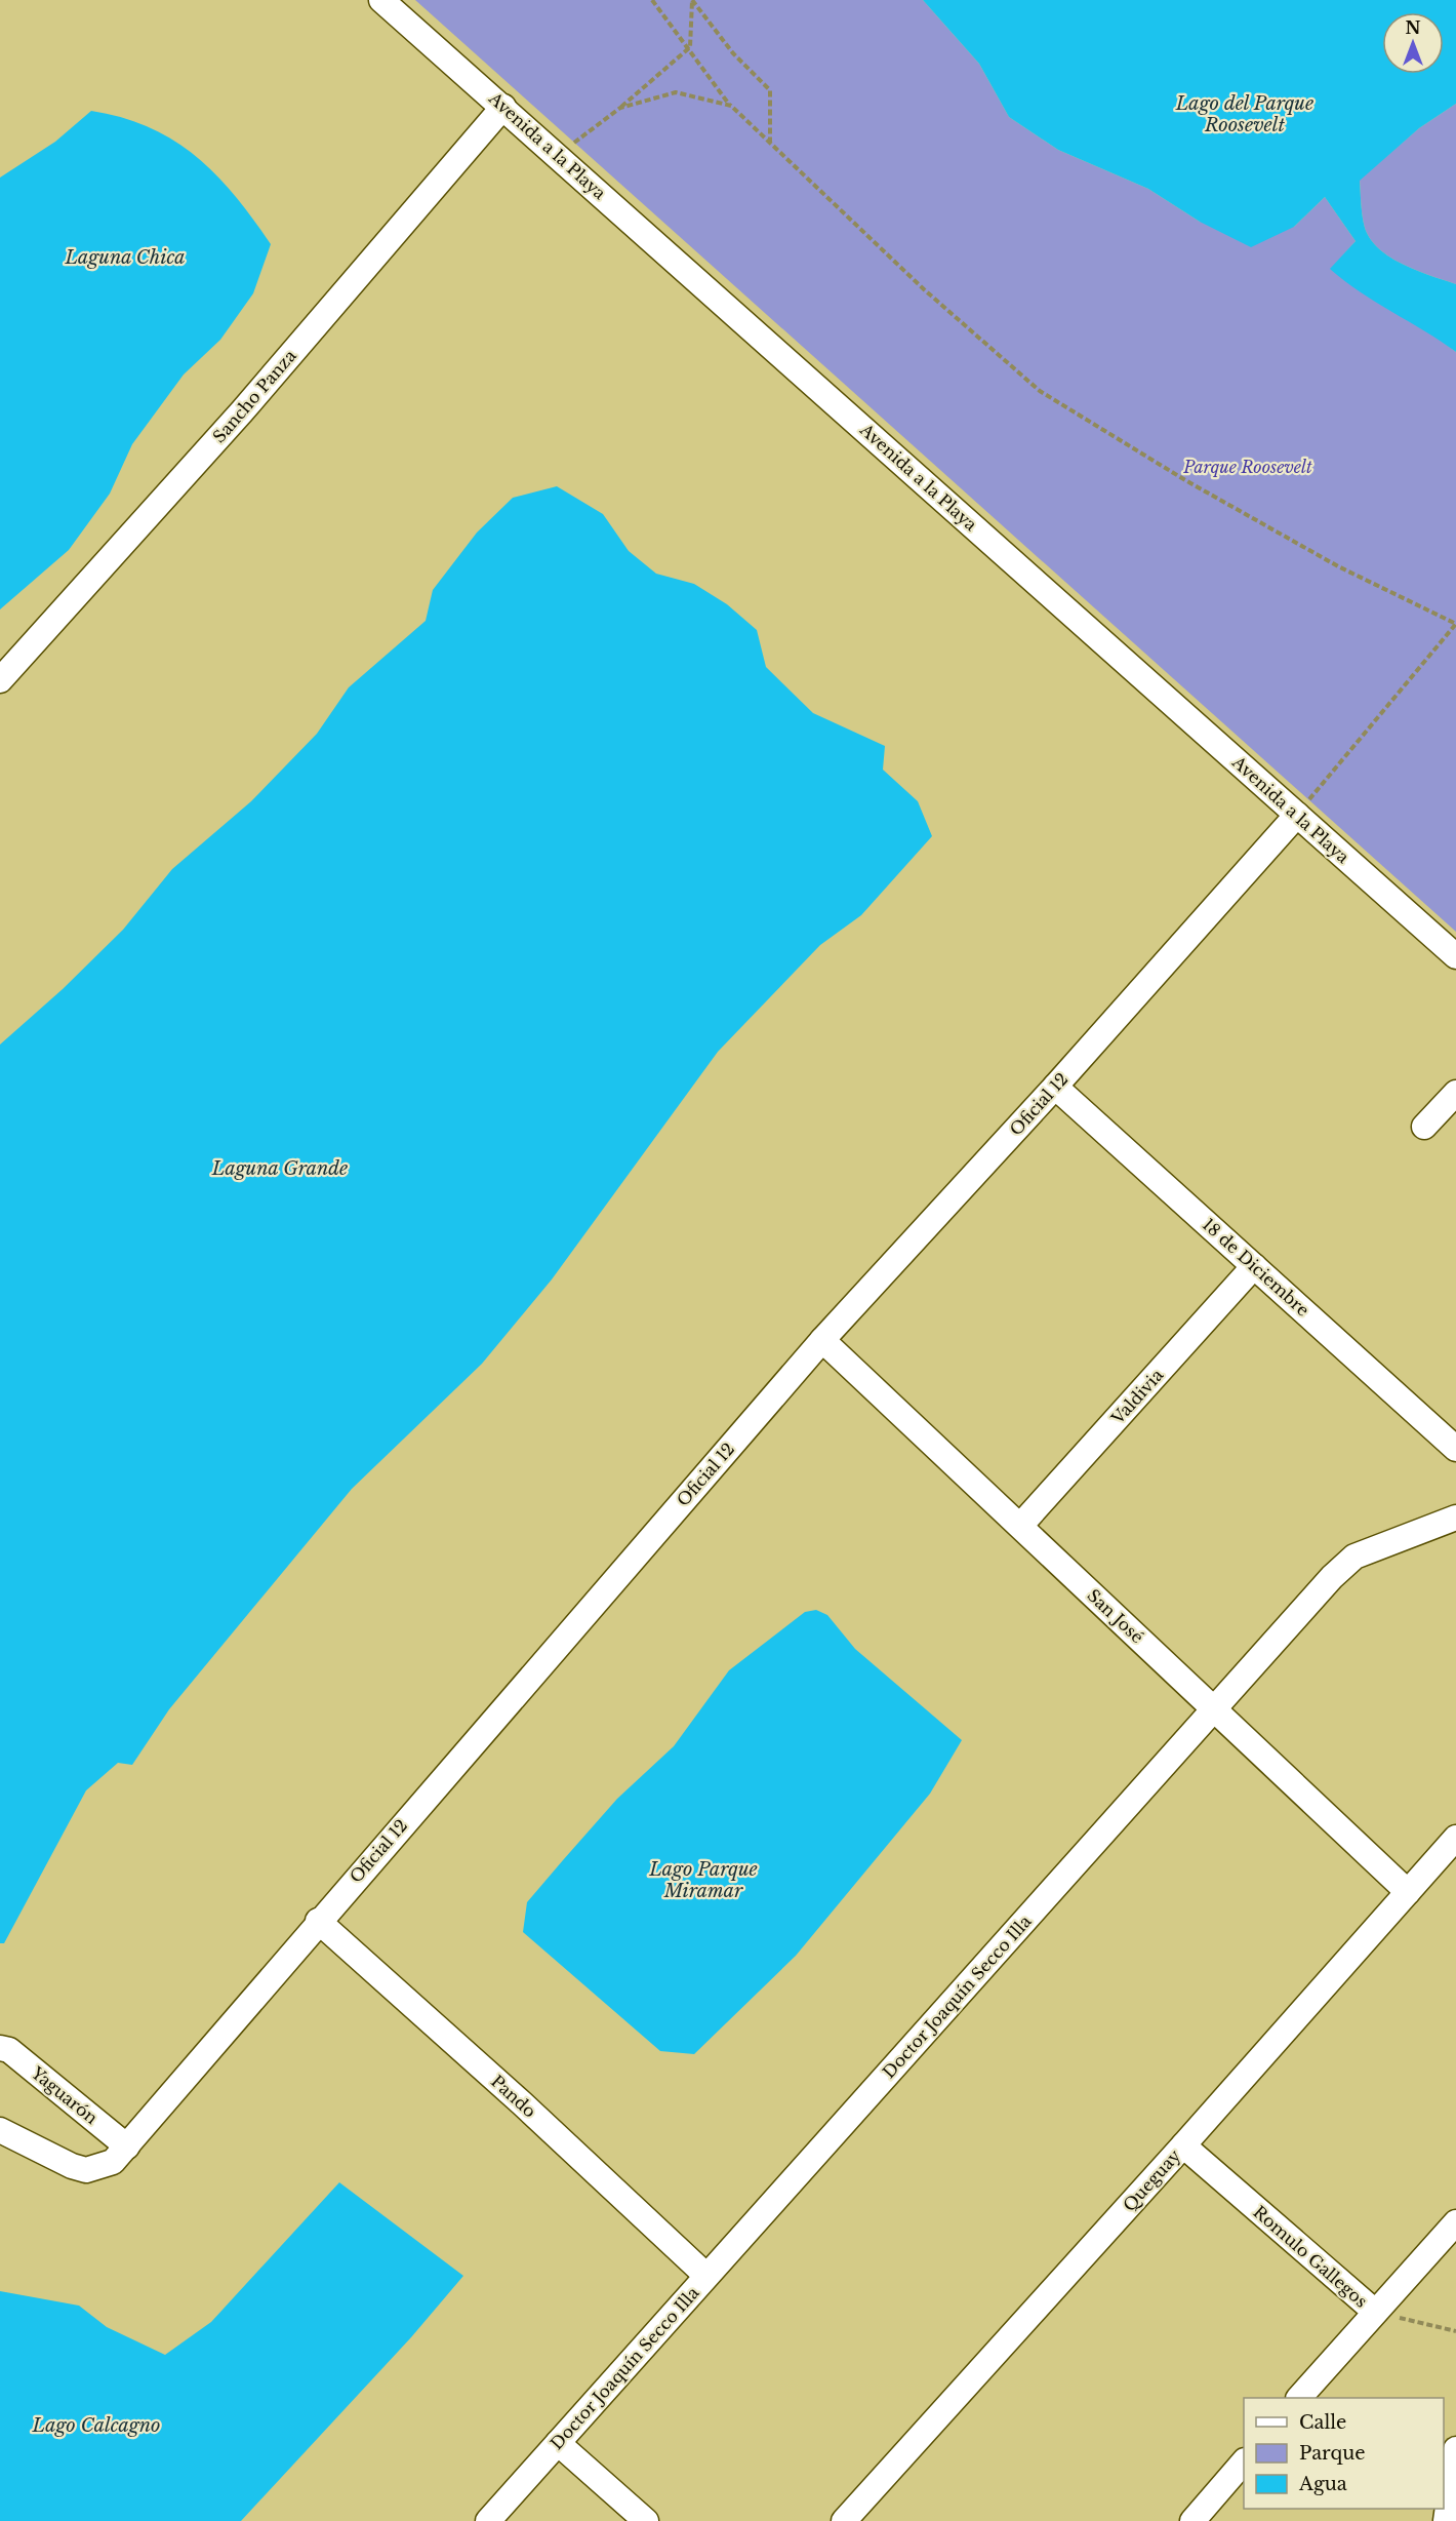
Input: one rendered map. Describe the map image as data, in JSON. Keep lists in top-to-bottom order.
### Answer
{
  "streets": {
    "street": [
      "Avenida a la Playa",
      "Sancho Panza",
      "Oficial 12",
      "18 de Diciembre",
      "Valdivia",
      "San José",
      "Doctor Joaquín Secco Illa",
      "Yaguarón",
      "Pando",
      "Queguay",
      "Romulo Gallegos"
    ]
  },
  "crossings": [
    ["Avenida a la Playa", "Sancho Panza"],
    ["Avenida a la Playa", "Oficial 12"],
    ["Oficial 12", "18 de Diciembre"],
    ["Oficial 12", "San José"],
    ["Oficial 12", "Yaguarón"],
    ["Oficial 12", "Pando"],
    ["18 de Diciembre", "Valdivia"],
    ["Valdivia", "San José"],
    ["San José", "Doctor Joaquín Secco Illa"],
    ["San José", "Queguay"],
    ["Doctor Joaquín Secco Illa", "Pando"],
    ["Queguay", "Romulo Gallegos"]
  ],
  "water": [
    "Lago del Parque Roosevelt",
    "Laguna Chica",
    "Laguna Grande",
    "Lago Parque Miramar",
    "Lago Calcagno"
  ],
  "parks": ["Parque Roosevelt"],
  "legend": ["Calle", "Parque", "Agua"],
  "north": "top"
}
